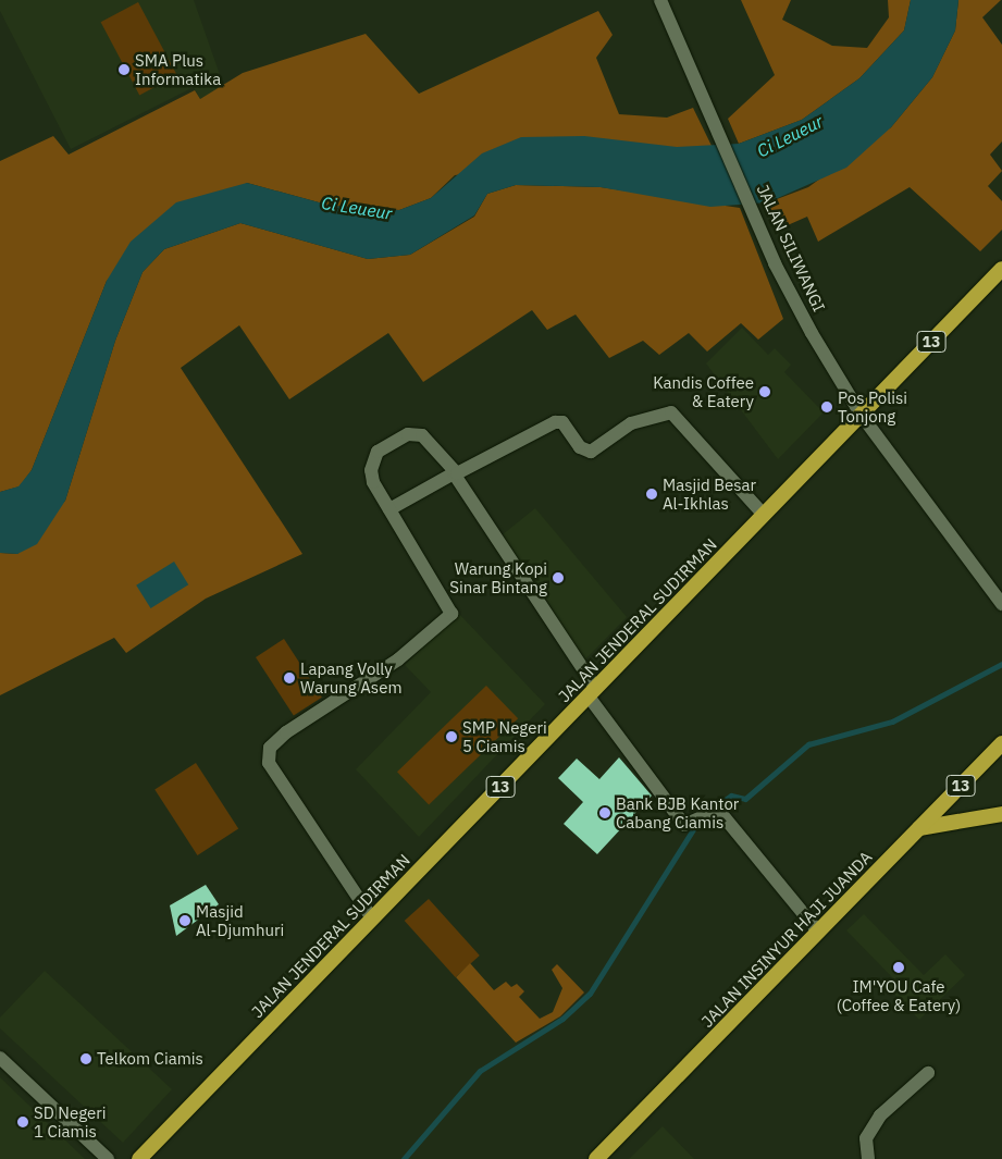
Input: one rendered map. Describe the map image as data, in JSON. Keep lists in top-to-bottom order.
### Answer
{
  "streets": {
    "highway": ["13", "JALAN JENDERAL SUDIRMAN", "JALAN INSINYUR HAJI JUANDA"],
    "street": ["JALAN SILIWANGI"]
  },
  "crossings": [
    ["JALAN SILIWANGI", "JALAN JENDERAL SUDIRMAN"]
  ],
  "water": ["Ci Leueur"],
  "places": [
    "SMA Plus Informatika",
    "Kandis Coffee & Eatery",
    "Pos Polisi Tonjong",
    "Masjid Besar Al-Ikhlas",
    "Warung Kopi Sinar Bintang",
    "Lapang Volly Warung Asem",
    "SMP Negeri 5 Ciamis",
    "Bank BJB Kantor Cabang Ciamis",
    "Masjid Al-Djumhuri",
    "IM'YOU Cafe (Coffee & Eatery)",
    "Telkom Ciamis",
    "SD Negeri 1 Ciamis"
  ]
}
